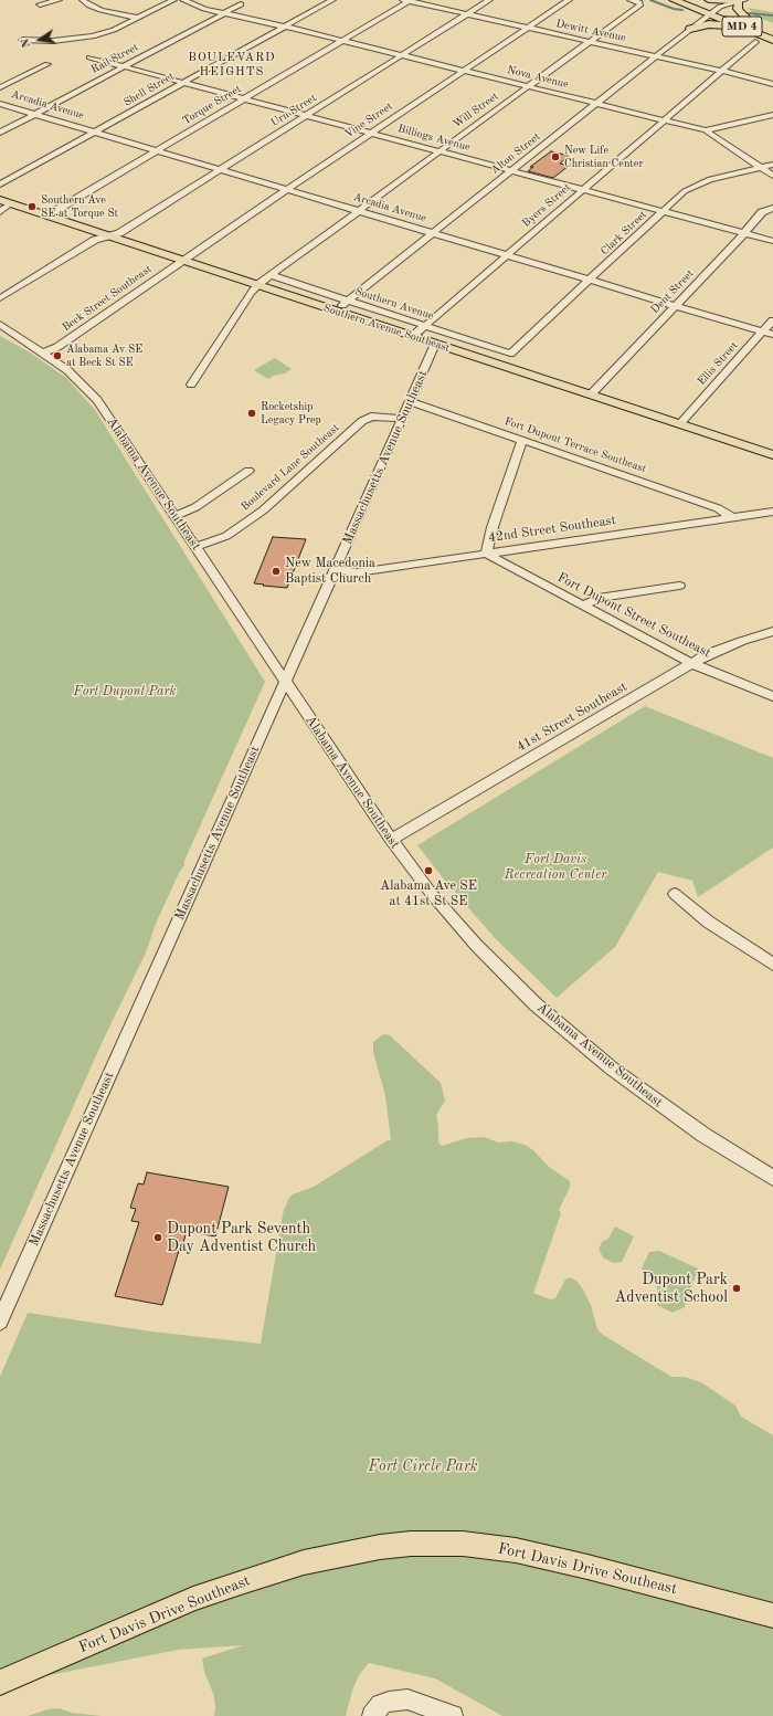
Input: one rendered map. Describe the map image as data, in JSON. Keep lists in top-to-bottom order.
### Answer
{
  "streets": {
    "highway": ["MD 4"],
    "main road": ["Southern Avenue Southeast", "Fort Davis Drive Southeast"],
    "street": [
      "Dewitt Avenue",
      "Rail Street",
      "Nova Avenue",
      "Shell Street",
      "Arcadia Avenue",
      "Torque Street",
      "Urn Street",
      "Will Street",
      "Vine Street",
      "Billings Avenue",
      "Alton Street",
      "Byers Street",
      "Clark Street",
      "Dent Street",
      "Beck Street Southeast",
      "Southern Avenue",
      "Ellis Street",
      "Fort Dupont Terrace Southeast",
      "Massachusetts Avenue Southeast",
      "Boulevard Lane Southeast",
      "Alabama Avenue Southeast",
      "42nd Street Southeast",
      "Fort Dupont Street Southeast",
      "41st Street Southeast"
    ]
  },
  "crossings": [
    ["MD 4", "Alton Street"],
    ["MD 4", "Byers Street"],
    ["Dewitt Avenue", "Torque Street"],
    ["Dewitt Avenue", "Urn Street"],
    ["Dewitt Avenue", "Will Street"],
    ["Dewitt Avenue", "Vine Street"],
    ["Dewitt Avenue", "Alton Street"],
    ["Dewitt Avenue", "Byers Street"],
    ["Rail Street", "Nova Avenue"],
    ["Rail Street", "Arcadia Avenue"],
    ["Rail Street", "Billings Avenue"],
    ["Nova Avenue", "Shell Street"],
    ["Nova Avenue", "Torque Street"],
    ["Nova Avenue", "Urn Street"],
    ["Nova Avenue", "Will Street"],
    ["Nova Avenue", "Vine Street"],
    ["Nova Avenue", "Alton Street"],
    ["Nova Avenue", "Byers Street"],
    ["Nova Avenue", "Clark Street"],
    ["Shell Street", "Arcadia Avenue"],
    ["Shell Street", "Billings Avenue"],
    ["Arcadia Avenue", "Torque Street"],
    ["Arcadia Avenue", "Urn Street"],
    ["Arcadia Avenue", "Will Street"],
    ["Arcadia Avenue", "Vine Street"],
    ["Arcadia Avenue", "Alton Street"],
    ["Arcadia Avenue", "Byers Street"],
    ["Arcadia Avenue", "Clark Street"],
    ["Arcadia Avenue", "Dent Street"],
    ["Arcadia Avenue", "Ellis Street"],
    ["Torque Street", "Billings Avenue"],
    ["Torque Street", "Southern Avenue Southeast"],
    ["Urn Street", "Billings Avenue"],
    ["Urn Street", "Southern Avenue Southeast"],
    ["Will Street", "Billings Avenue"],
    ["Will Street", "Southern Avenue"],
    ["Will Street", "Southern Avenue Southeast"],
    ["Vine Street", "Billings Avenue"],
    ["Vine Street", "Beck Street Southeast"],
    ["Vine Street", "Southern Avenue Southeast"],
    ["Billings Avenue", "Alton Street"],
    ["Billings Avenue", "Byers Street"],
    ["Billings Avenue", "Clark Street"],
    ["Billings Avenue", "Dent Street"],
    ["Alton Street", "Southern Avenue"],
    ["Alton Street", "Southern Avenue Southeast"],
    ["Byers Street", "Southern Avenue"],
    ["Byers Street", "Southern Avenue Southeast"],
    ["Clark Street", "Southern Avenue"],
    ["Dent Street", "Southern Avenue Southeast"],
    ["Beck Street Southeast", "Southern Avenue Southeast"],
    ["Beck Street Southeast", "Alabama Avenue Southeast"],
    ["Southern Avenue Southeast", "Ellis Street"],
    ["Southern Avenue Southeast", "Massachusetts Avenue Southeast"],
    ["Fort Dupont Terrace Southeast", "Massachusetts Avenue Southeast"],
    ["Fort Dupont Terrace Southeast", "42nd Street Southeast"],
    ["Massachusetts Avenue Southeast", "Boulevard Lane Southeast"],
    ["Massachusetts Avenue Southeast", "Alabama Avenue Southeast"],
    ["Massachusetts Avenue Southeast", "42nd Street Southeast"],
    ["Boulevard Lane Southeast", "Alabama Avenue Southeast"],
    ["Alabama Avenue Southeast", "41st Street Southeast"],
    ["42nd Street Southeast", "Fort Dupont Street Southeast"],
    ["Fort Dupont Street Southeast", "41st Street Southeast"]
  ],
  "districts": ["BOULEVARD HEIGHTS"],
  "parks": ["Fort Dupont Park", "Fort Davis Recreation Center", "Fort Circle Park"],
  "places": [
    "New Life Christian Center",
    "Southern Ave SE at Torque St",
    "Alabama Av SE at Beck St SE",
    "Rocketship Legacy Prep",
    "New Macedonia Baptist Church",
    "Alabama Ave SE at 41st St SE",
    "Dupont Park Seventh Day Adventist Church",
    "Dupont Park Adventist School"
  ],
  "north": "left"
}
